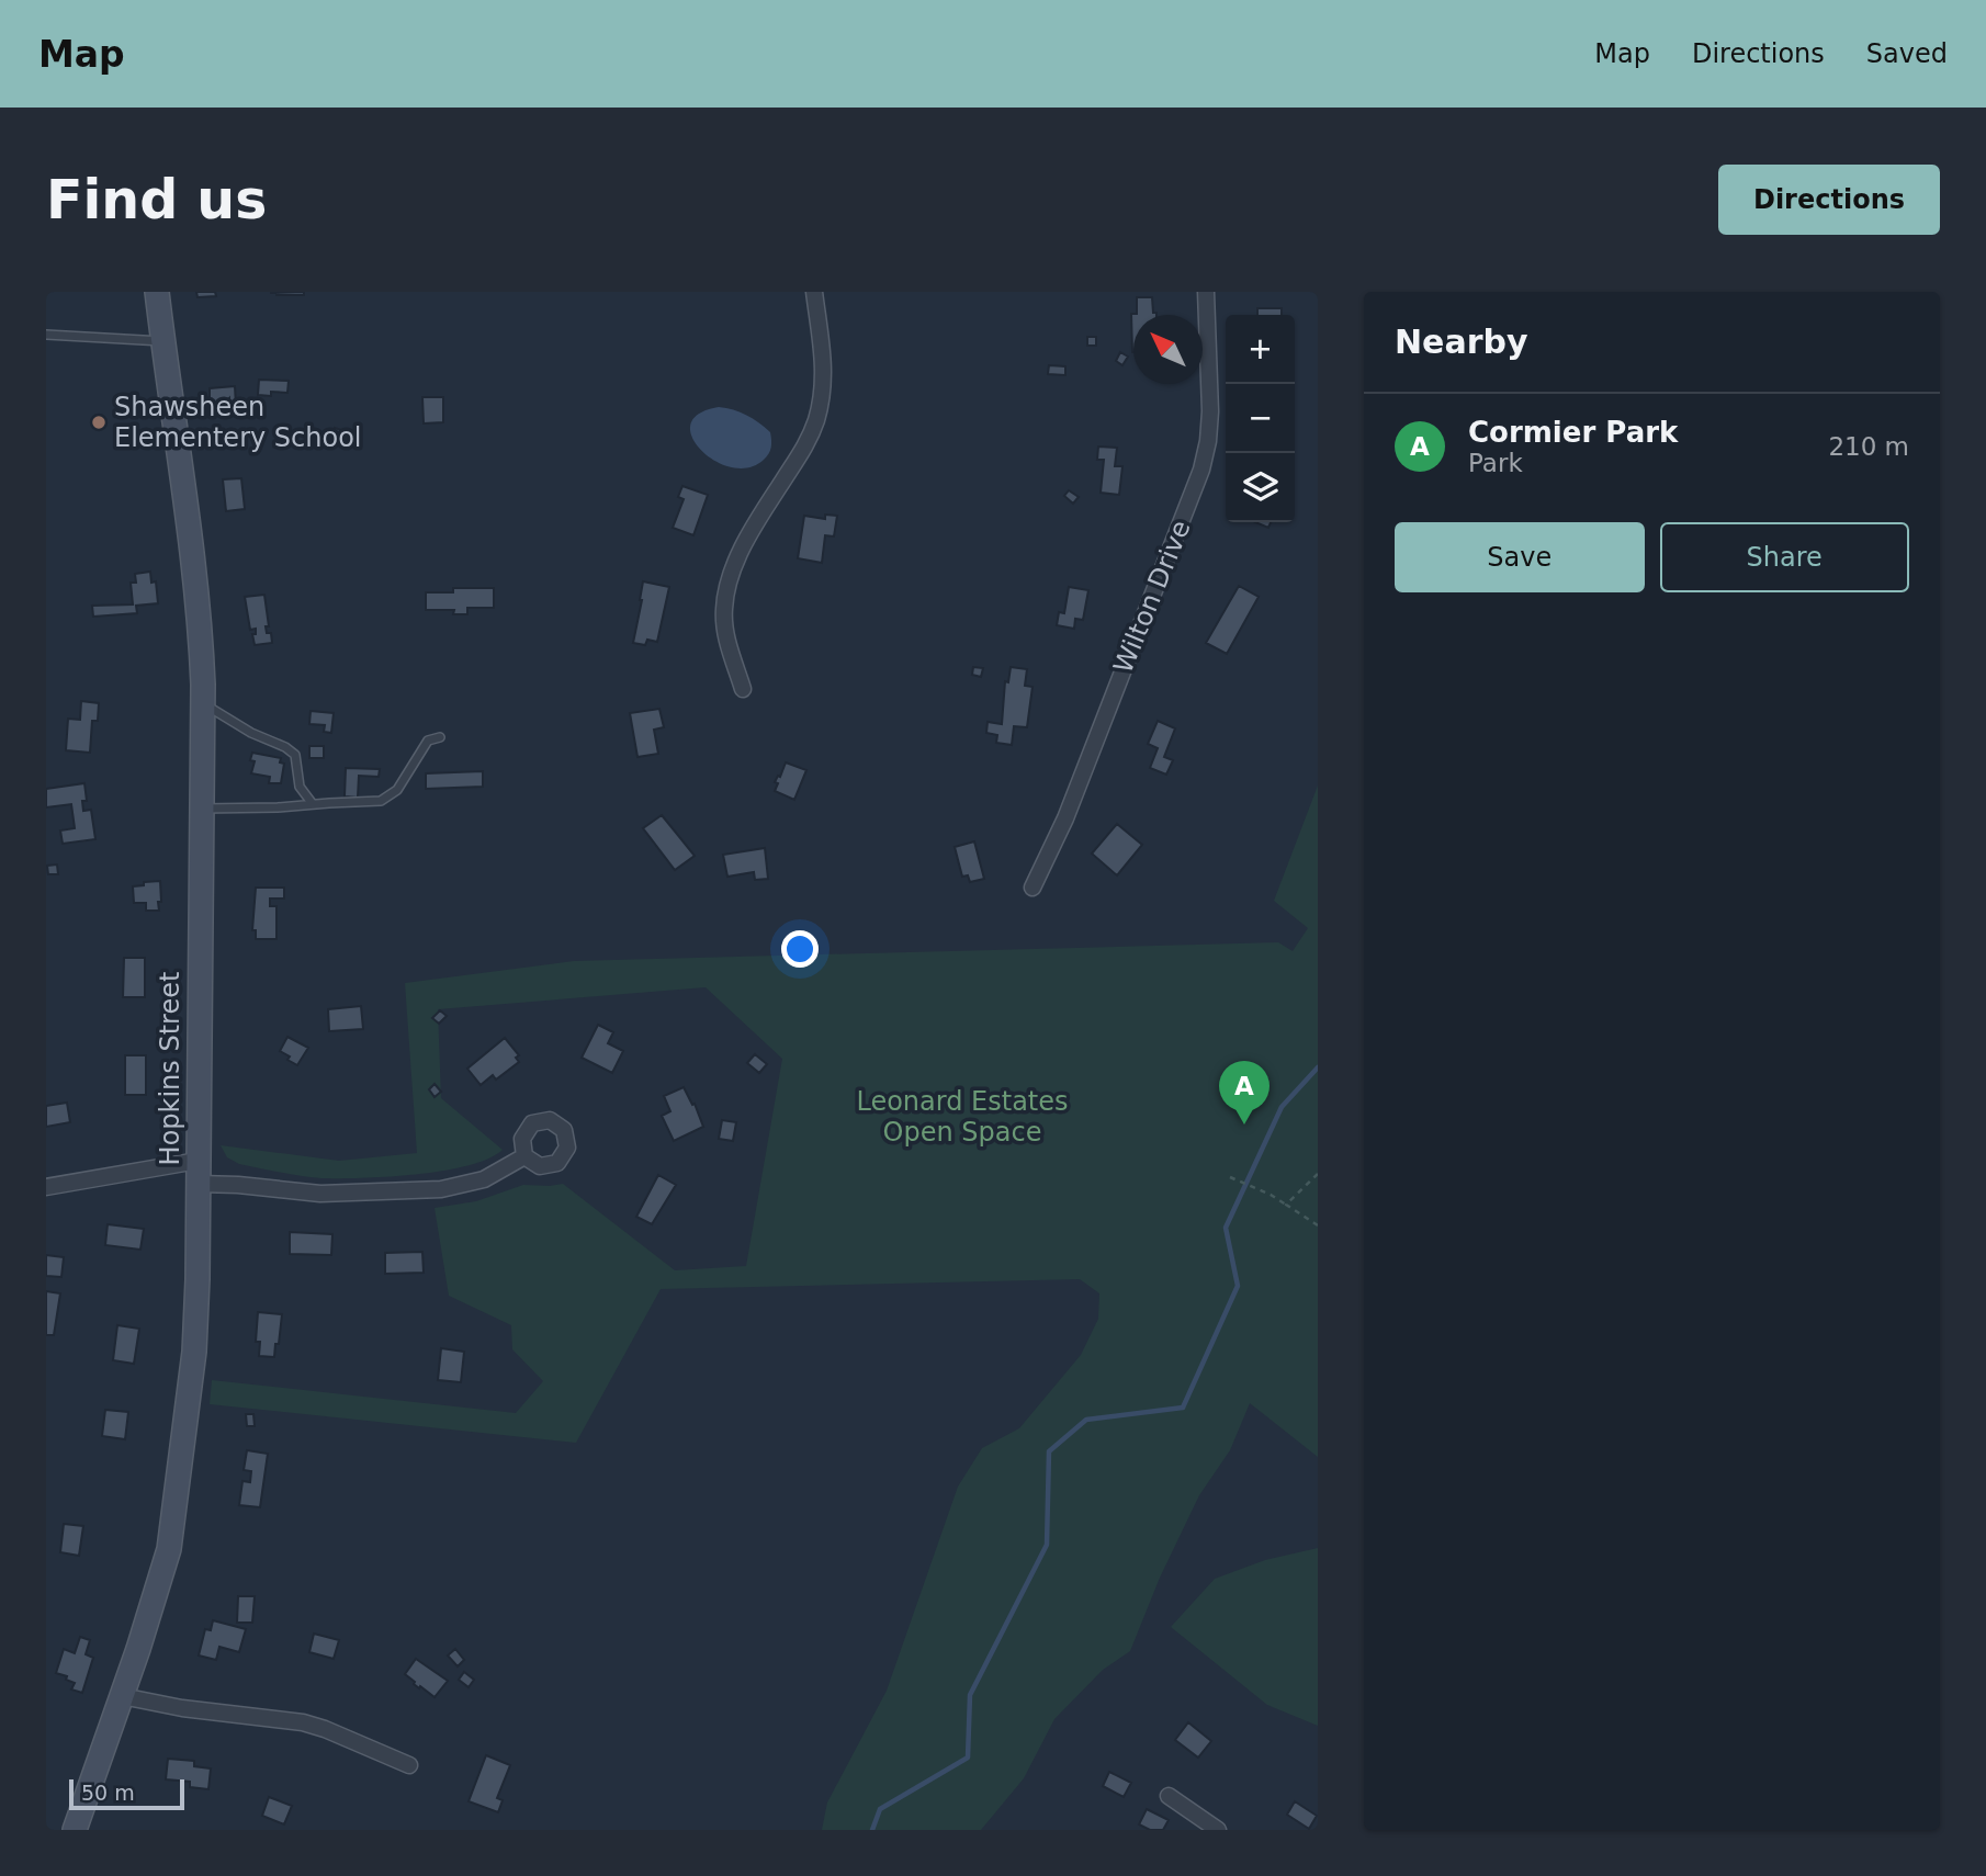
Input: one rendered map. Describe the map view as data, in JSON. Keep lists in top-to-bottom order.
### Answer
{
  "streets": {
    "street": ["Wilton Drive", "Hopkins Street"]
  },
  "parks": ["Leonard Estates Open Space"],
  "places": ["Shawsheen Elementery School"],
  "scale_bar": "50 m",
  "north": "top left",
  "page": {
    "header": "Map",
    "nav": ["Map", "Directions", "Saved"],
    "buttons": [
      "Directions",
      ["Save", "Share"]
    ],
    "title": "Find us",
    "heading": "Nearby",
    "map_buttons": ["+", "−"],
    "list": [
      {
        "mark": "A",
        "name": "Cormier Park",
        "note": "Park",
        "value": "210 m"
      }
    ],
    "pins": "A",
    "scale": "50 m"
  }
}
